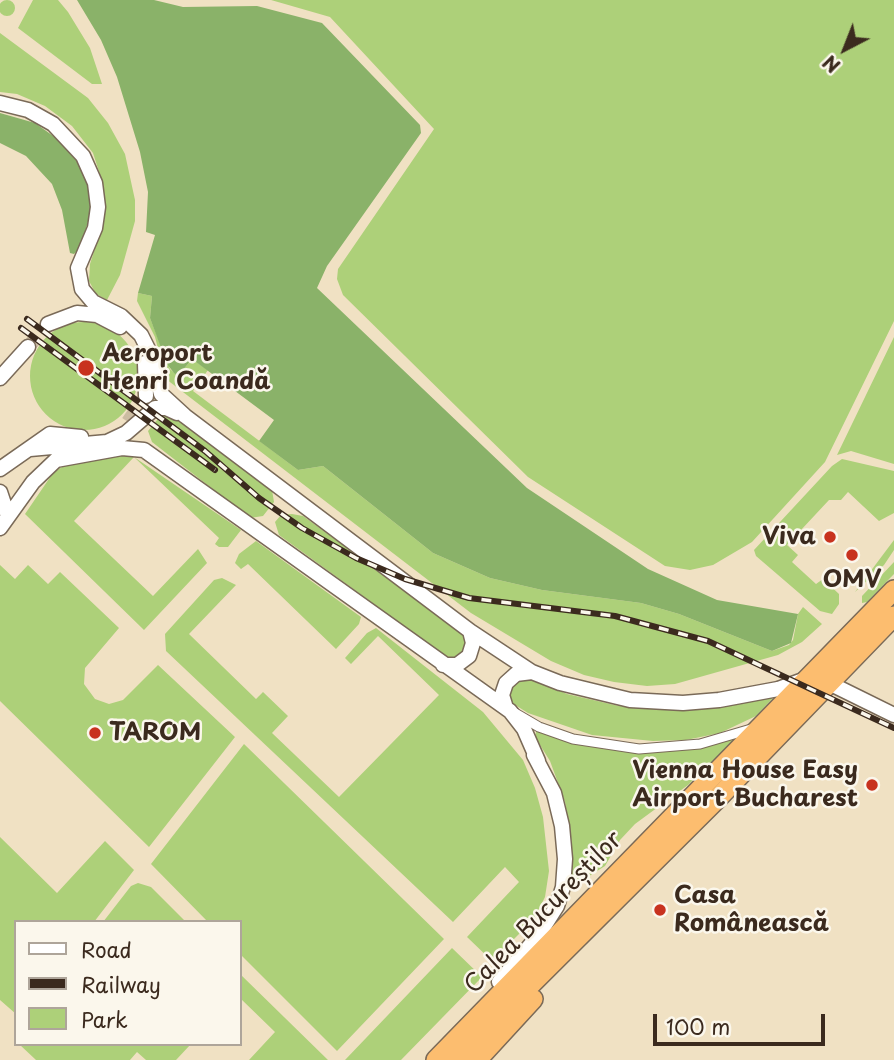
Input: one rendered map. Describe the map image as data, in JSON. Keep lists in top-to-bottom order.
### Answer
{
  "streets": {
    "highway": ["Calea Bucureștilor"]
  },
  "places": [
    "Aeroport Henri Coandă",
    "Viva",
    "OMV",
    "TAROM",
    "Vienna House Easy Airport Bucharest",
    "Casa Românească"
  ],
  "legend": ["Road", "Railway", "Park"],
  "scale_bar": "100 m",
  "north": "bottom left"
}
